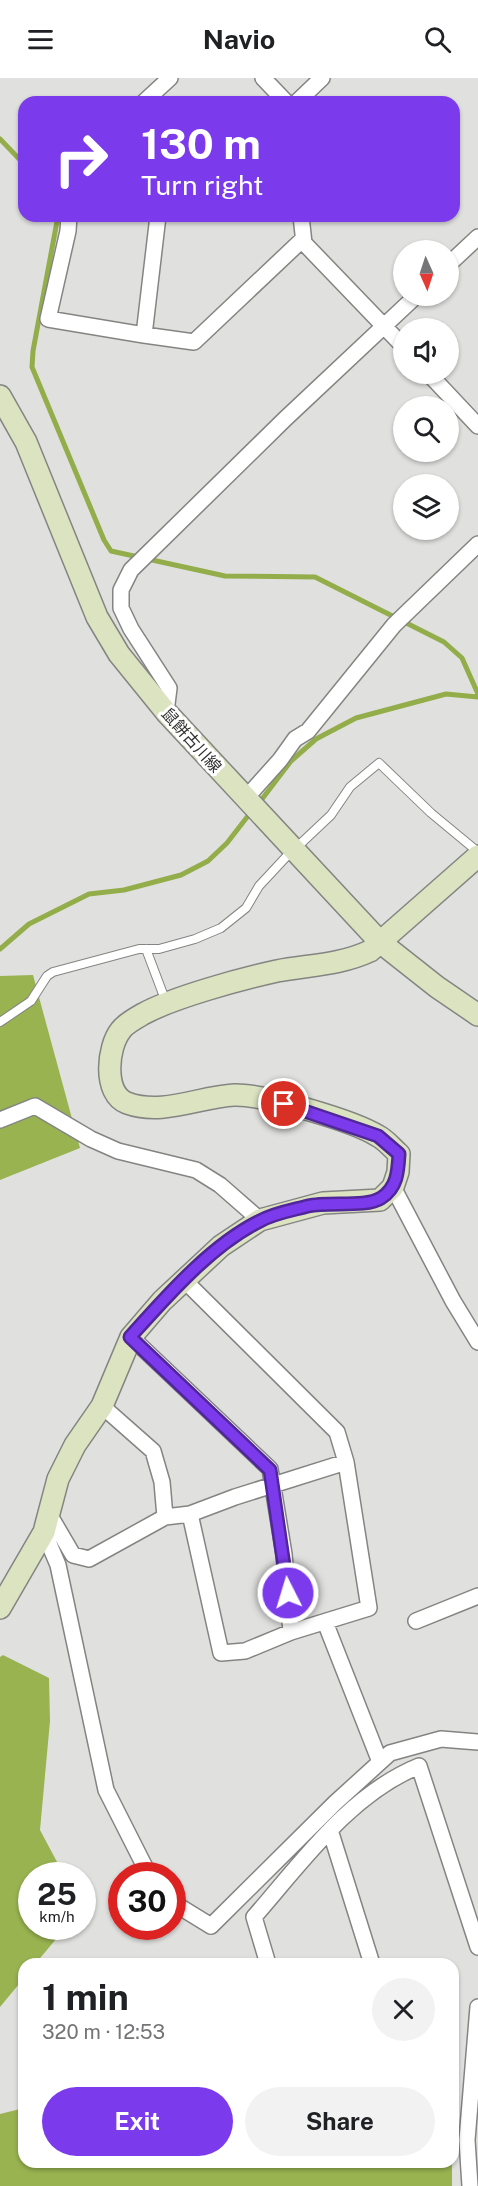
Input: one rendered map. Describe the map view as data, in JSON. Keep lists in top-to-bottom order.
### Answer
{
  "streets": {
    "street": ["鼠餅古川線"]
  },
  "north": "bottom",
  "page": {
    "header": "Navio",
    "turn": ["130 m", "Turn right"],
    "speed": "25 km/h",
    "limit": "30",
    "heading": ["1 min", "320 m · 12:53"],
    "buttons": ["Exit", "Share"]
  }
}
